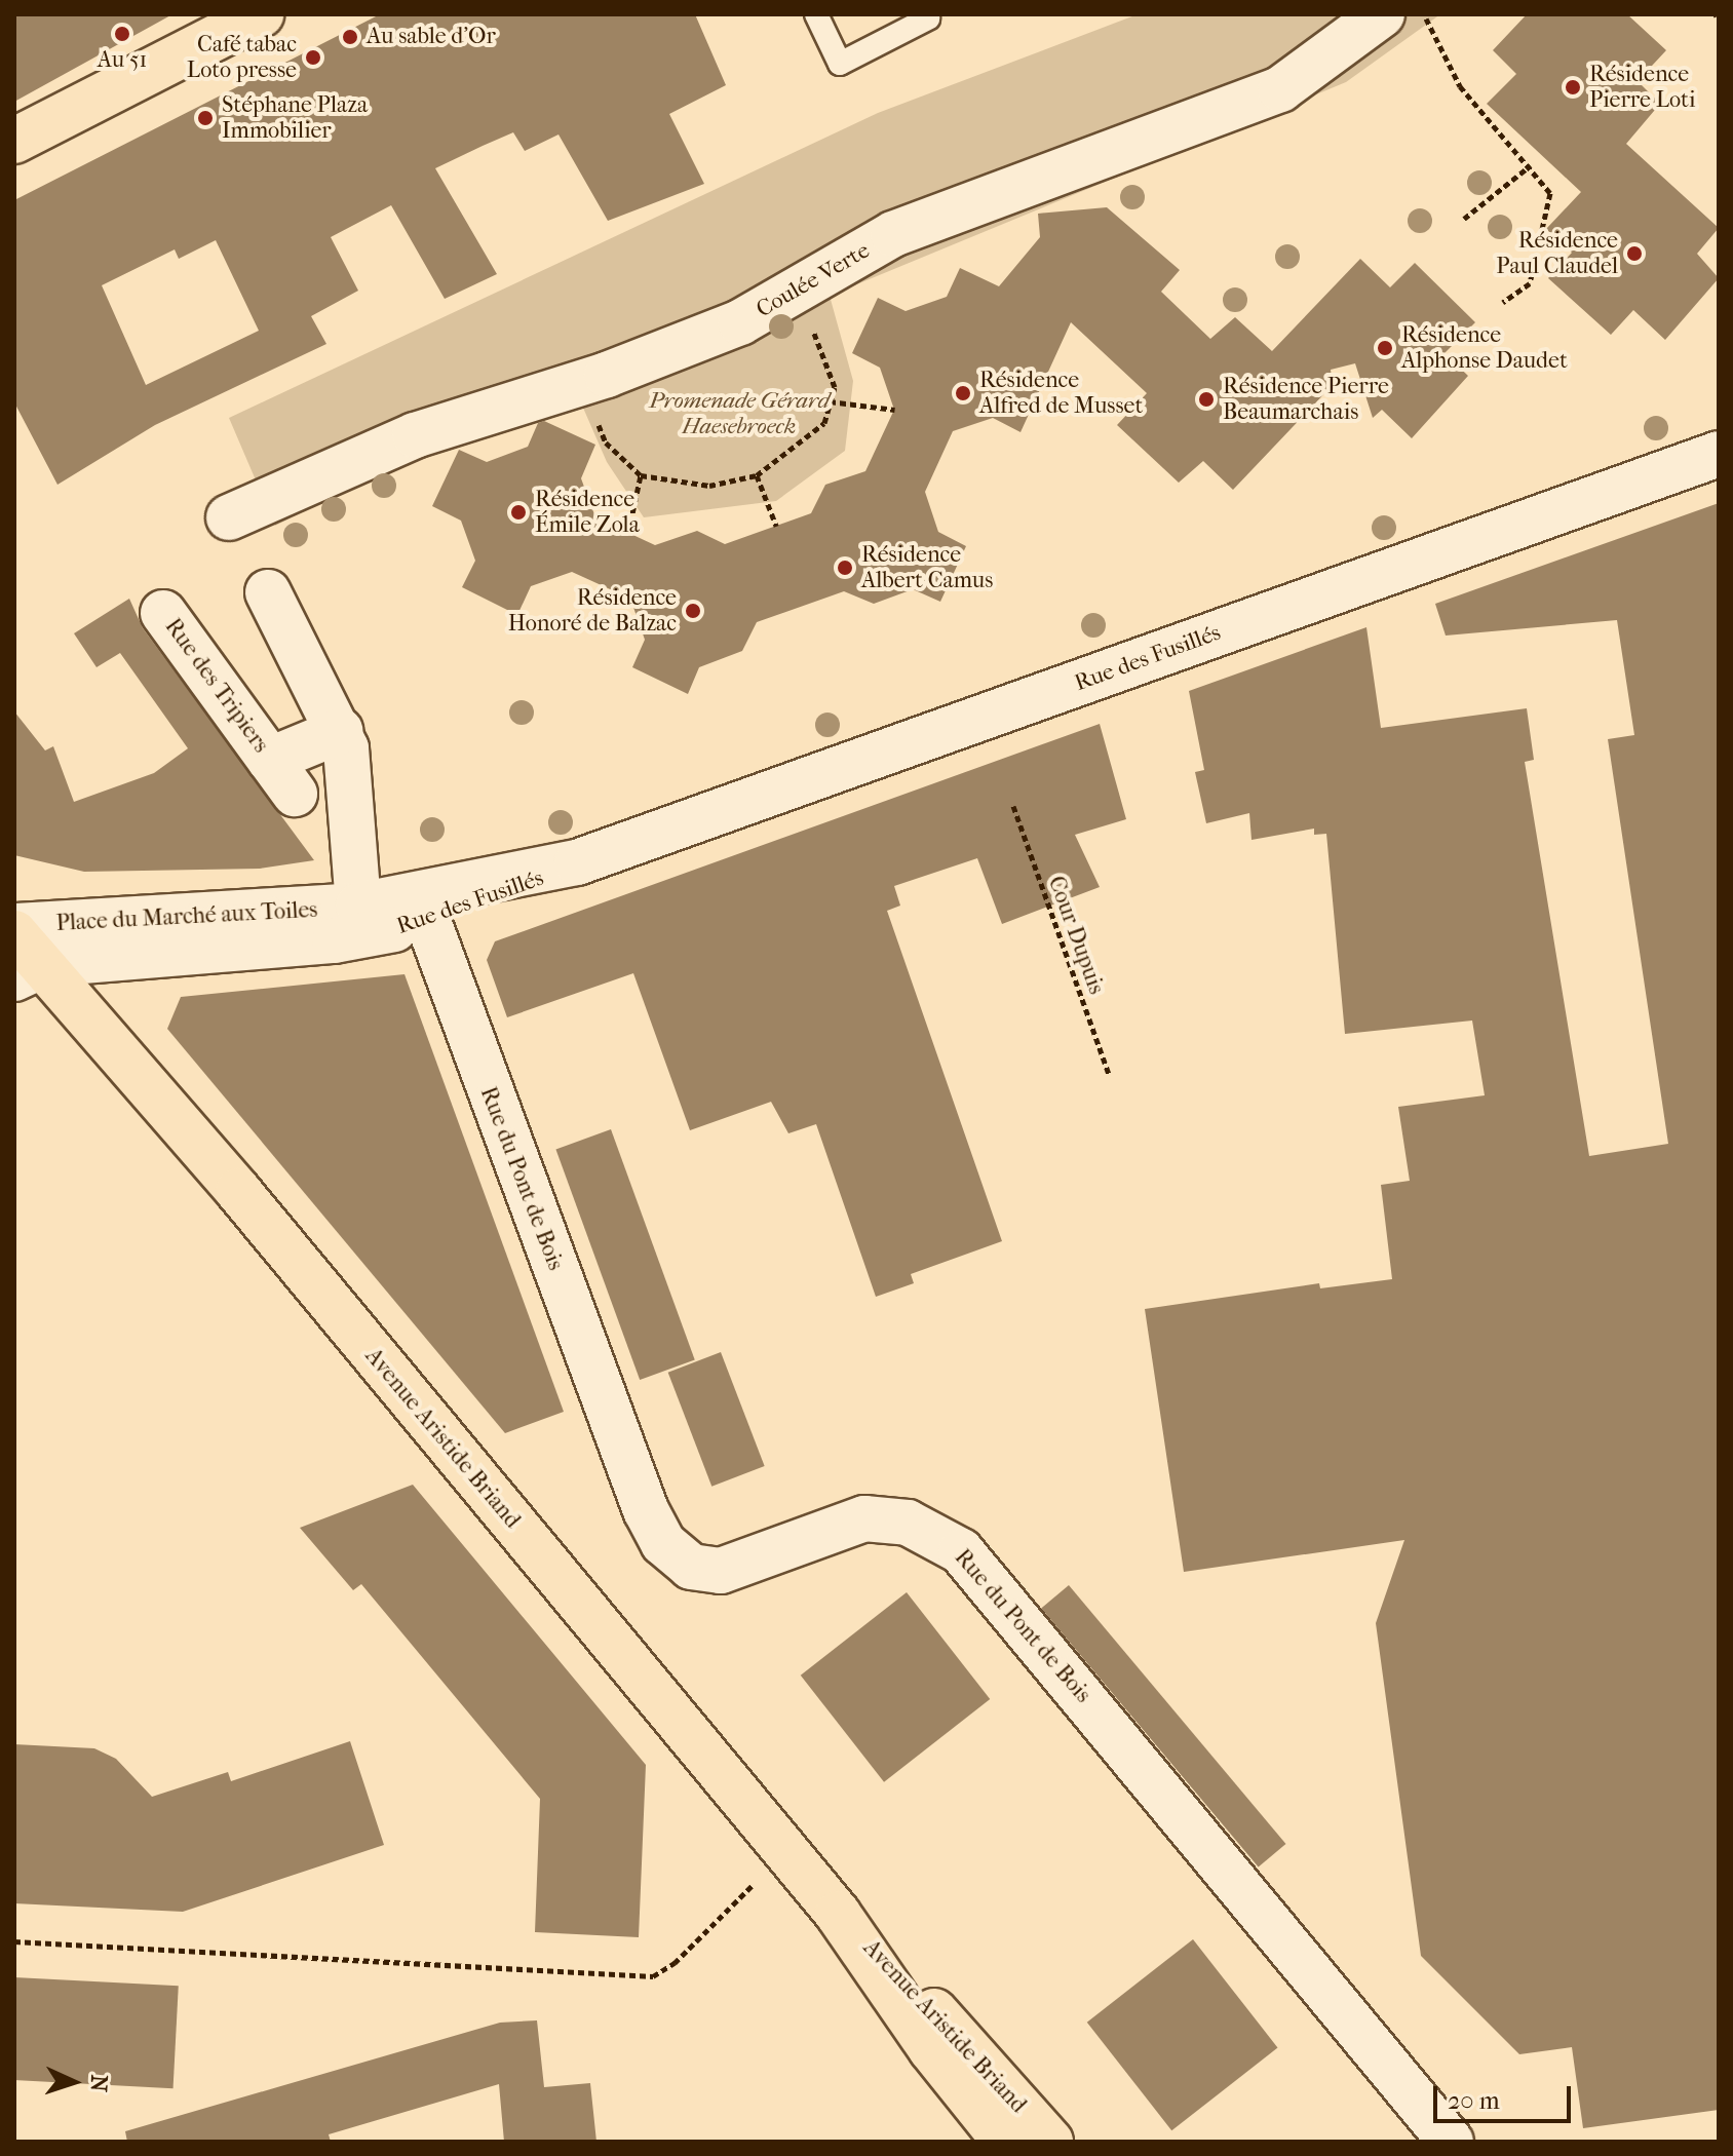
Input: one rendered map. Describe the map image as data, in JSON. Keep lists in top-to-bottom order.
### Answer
{
  "streets": {
    "main road": ["Place du Marché aux Toiles", "Avenue Aristide Briand"],
    "street": [
      "Coulée Verte",
      "Rue des Fusillés",
      "Rue des Tripiers",
      "Rue du Pont de Bois"
    ],
    "path": ["Cour Dupuis"]
  },
  "crossings": [
    ["Rue des Fusillés", "Place du Marché aux Toiles"],
    ["Rue des Fusillés", "Rue du Pont de Bois"],
    ["Place du Marché aux Toiles", "Avenue Aristide Briand"]
  ],
  "parks": ["Promenade Gérard Haesebroeck"],
  "places": [
    "Au 51",
    "Au sable d'Or",
    "Café tabac Loto presse",
    "Résidence Pierre Loti",
    "Stéphane Plaza Immobilier",
    "Résidence Paul Claudel",
    "Résidence Alphonse Daudet",
    "Résidence Alfred de Musset",
    "Résidence Pierre Beaumarchais",
    "Résidence Émile Zola",
    "Résidence Albert Camus",
    "Résidence Honoré de Balzac"
  ],
  "scale_bar": "20 m",
  "north": "right"
}
